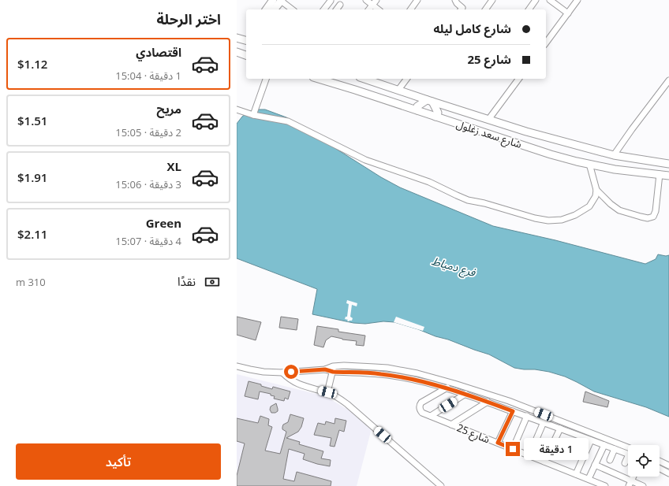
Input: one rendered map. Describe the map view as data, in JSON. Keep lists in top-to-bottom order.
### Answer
{
  "streets": {
    "main road": ["شارع سعد زغلول"],
    "street": ["شارع 25"]
  },
  "water": ["فرع دمياط"],
  "page": {
    "heading": "اختر الرحلة",
    "banner": ["شارع كامل ليله", "شارع 25"],
    "list": [
      {
        "name": "اقتصادي",
        "note": "1 دقيقة · 15:04",
        "value": "$1.12"
      },
      {
        "name": "مريح",
        "note": "2 دقيقة · 15:05",
        "value": "$1.51"
      },
      {
        "name": "XL",
        "note": "3 دقيقة · 15:06",
        "value": "$1.91"
      },
      {
        "name": "Green",
        "note": "4 دقيقة · 15:07",
        "value": "$2.11"
      }
    ],
    "pay": ["نقدًا", "310 m"],
    "buttons": "تأكيد",
    "bubble": "1 دقيقة"
  }
}
